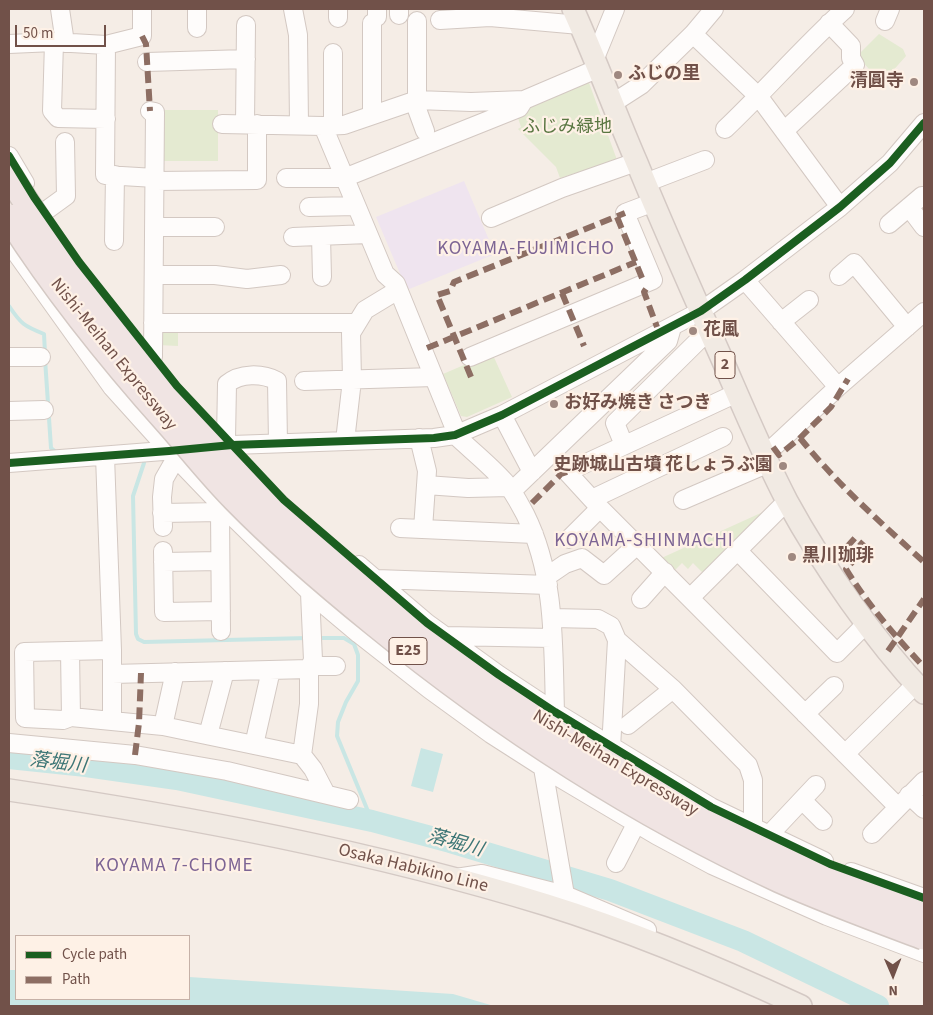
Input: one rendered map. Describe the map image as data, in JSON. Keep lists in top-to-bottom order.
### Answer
{
  "streets": {
    "highway": ["Nishi-Meihan Expressway", "E25"],
    "main road": ["2", "Osaka Habikino Line"]
  },
  "districts": ["KOYAMA-FUJIMICHO", "KOYAMA-SHINMACHI", "KOYAMA 7-CHOME"],
  "water": ["落堀川"],
  "parks": ["ふじみ緑地"],
  "places": [
    "ふじの里",
    "清圓寺",
    "花風",
    "お好み焼き さつき",
    "史跡城山古墳 花しょうぶ園",
    "黒川珈琲"
  ],
  "legend": ["Cycle path", "Path"],
  "scale_bar": "50 m",
  "north": "bottom"
}
